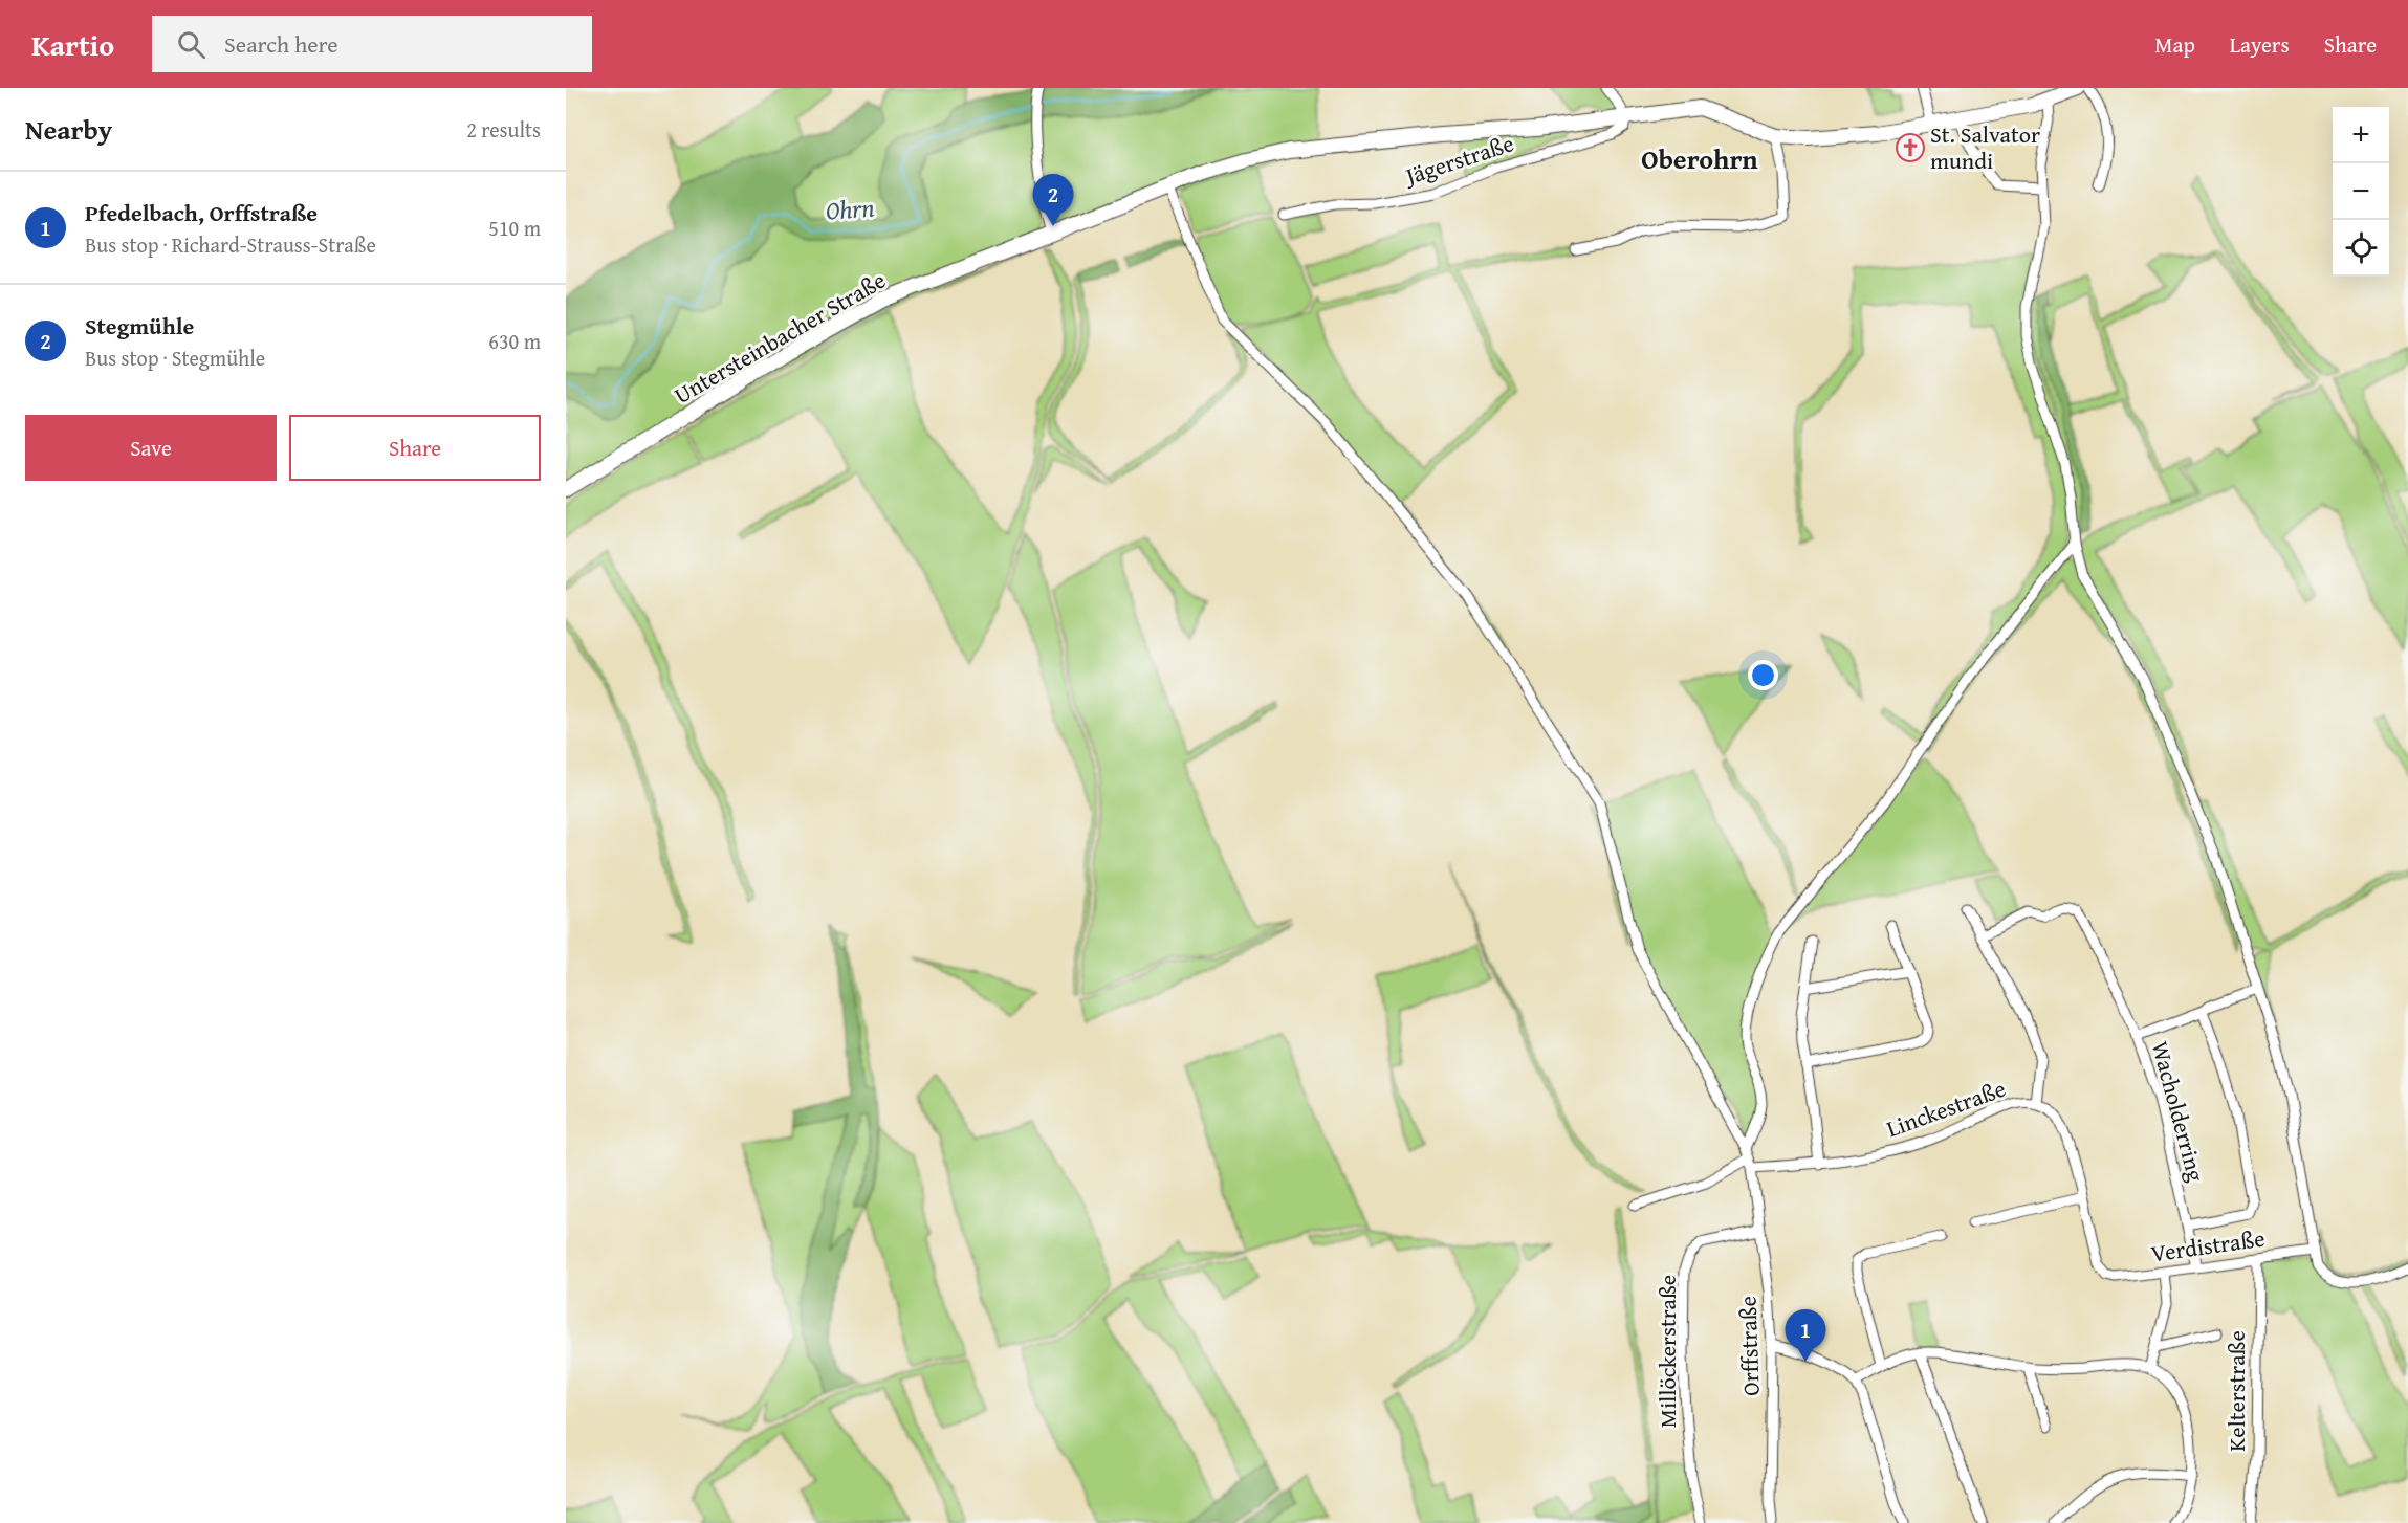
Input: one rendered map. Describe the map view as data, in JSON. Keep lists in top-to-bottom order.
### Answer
{
  "streets": {
    "main road": ["Untersteinbacher Straße"],
    "street": [
      "Jägerstraße",
      "Linckestraße",
      "Wacholderring",
      "Verdistraße",
      "Orffstraße",
      "Millöckerstraße",
      "Kelterstraße"
    ]
  },
  "crossings": [
    ["Jägerstraße", "Untersteinbacher Straße"],
    ["Linckestraße", "Verdistraße"],
    ["Linckestraße", "Orffstraße"],
    ["Wacholderring", "Verdistraße"],
    ["Verdistraße", "Kelterstraße"],
    ["Orffstraße", "Millöckerstraße"]
  ],
  "districts": ["Oberohrn"],
  "water": ["Ohrn"],
  "places": {
    "church": ["St. Salvator mundi"]
  },
  "page": {
    "header": "Kartio",
    "search": "Search here",
    "nav": ["Map", "Layers", "Share"],
    "heading": ["Nearby", "2 results"],
    "map_buttons": ["+", "−"],
    "list": [
      {
        "mark": "1",
        "name": "Pfedelbach, Orffstraße",
        "note": "Bus stop · Richard-Strauss-Straße",
        "value": "510 m"
      },
      {
        "mark": "2",
        "name": "Stegmühle",
        "note": "Bus stop · Stegmühle",
        "value": "630 m"
      }
    ],
    "pins": ["2", "1"],
    "buttons": ["Save", "Share"]
  }
}
